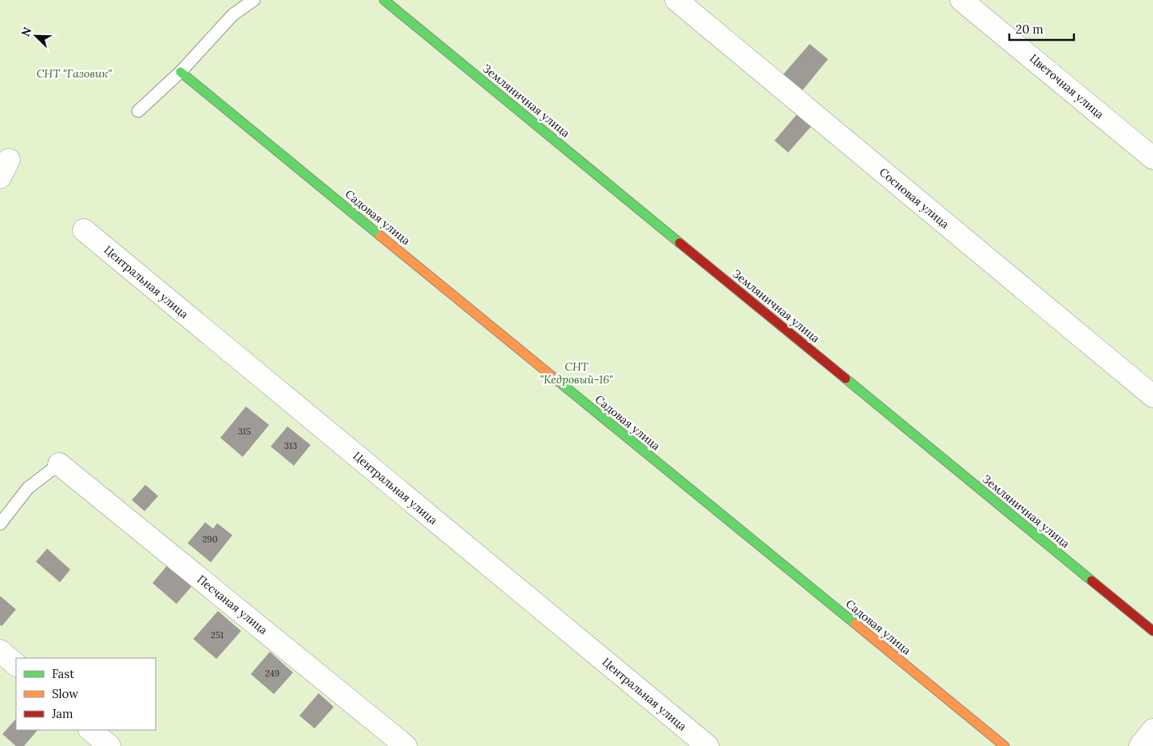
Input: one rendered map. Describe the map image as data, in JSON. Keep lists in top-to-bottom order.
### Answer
{
  "streets": {
    "street": [
      "Цветочная улица",
      "Земляничная улица",
      "Сосновая улица",
      "Садовая улица",
      "Центральная улица",
      "Песчаная улица"
    ]
  },
  "parks": ["СНТ \"Газовик\"", "СНТ \"Кедровый-16\""],
  "house_numbers": [
    "315",
    "313",
    "290",
    "251",
    "249"
  ],
  "legend": ["Fast", "Slow", "Jam"],
  "scale_bar": "20 m",
  "north": "top left"
}
